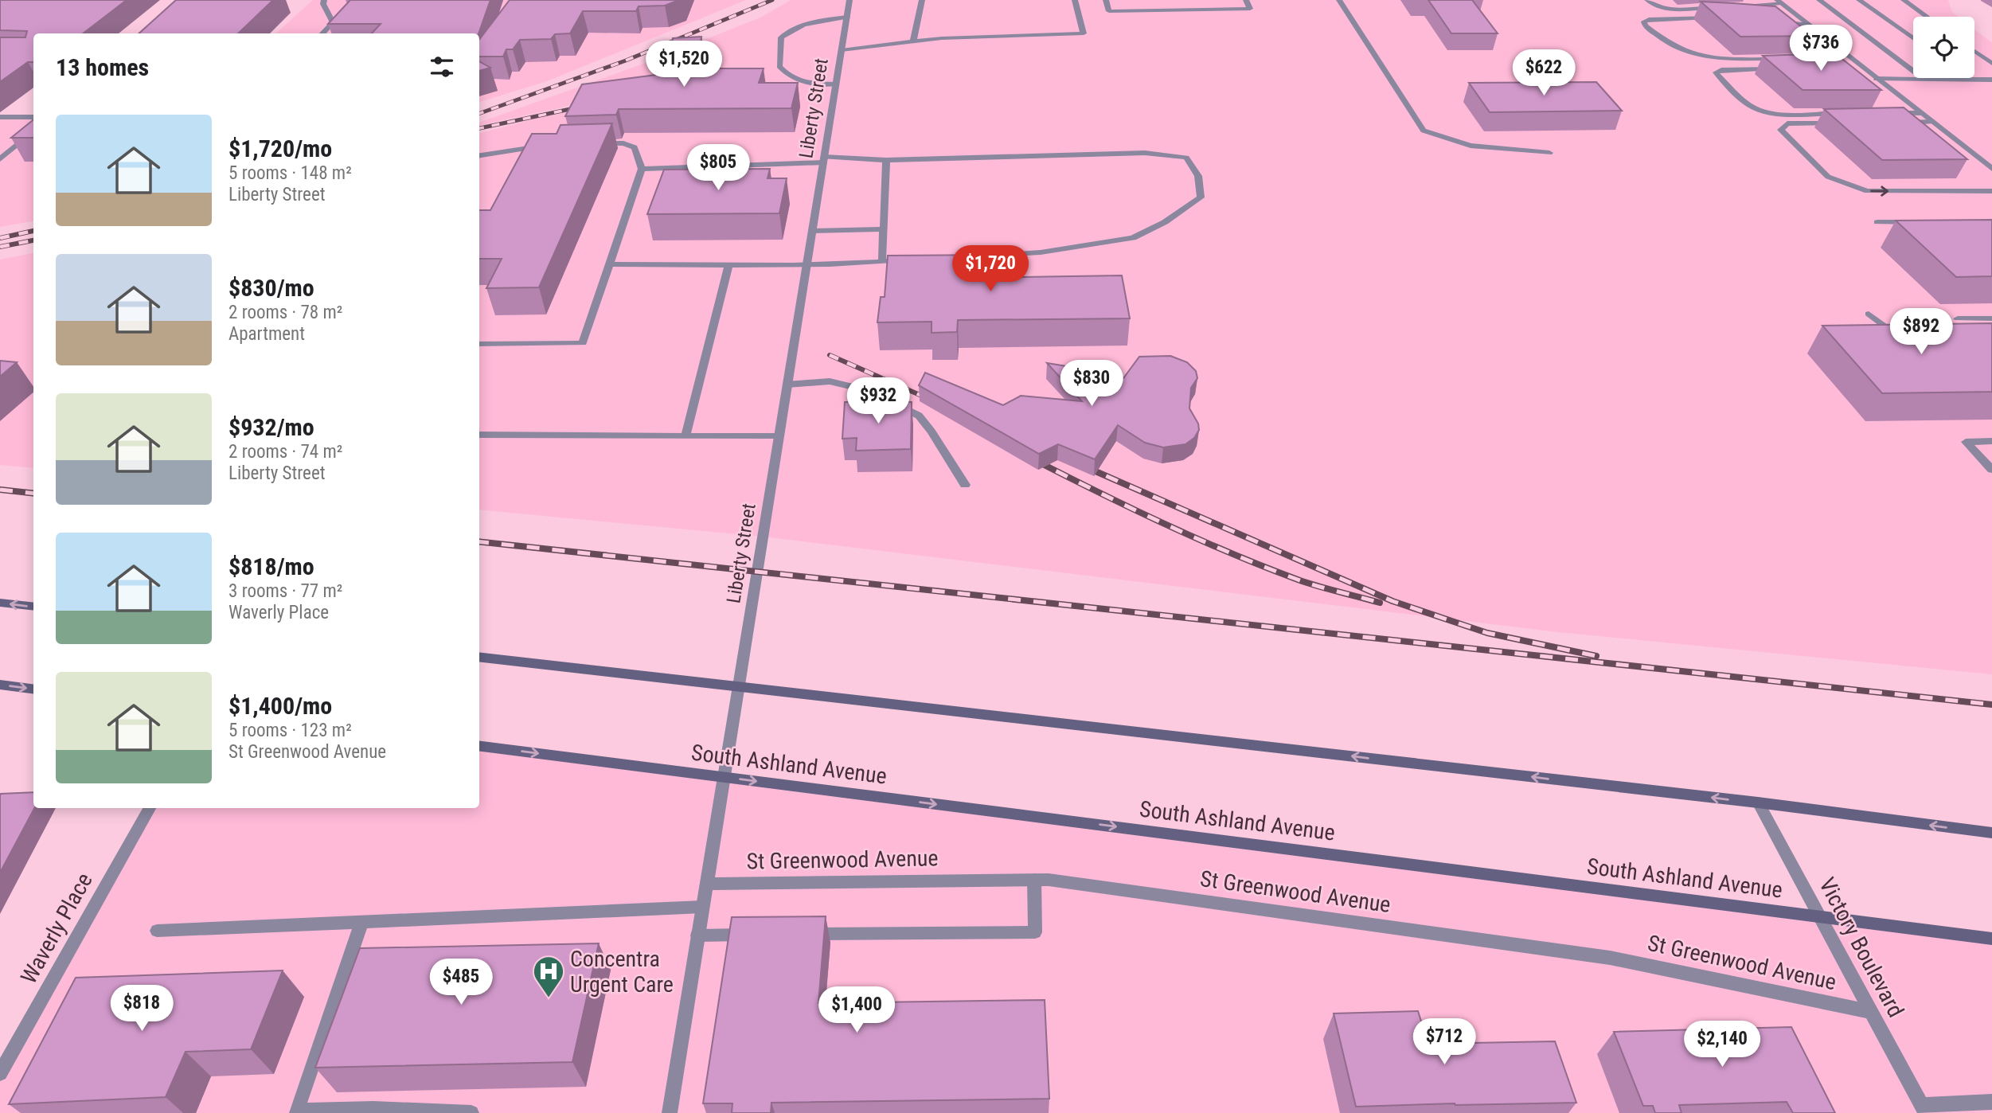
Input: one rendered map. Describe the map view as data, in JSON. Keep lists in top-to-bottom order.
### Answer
{
  "streets": {
    "main road": ["South Ashland Avenue"],
    "street": [
      "Liberty Street",
      "St Greenwood Avenue",
      "Waverly Place",
      "Victory Boulevard"
    ]
  },
  "crossings": [
    ["Liberty Street", "South Ashland Avenue"],
    ["Liberty Street", "St Greenwood Avenue"],
    ["South Ashland Avenue", "Victory Boulevard"],
    ["St Greenwood Avenue", "Victory Boulevard"]
  ],
  "places": {
    "hospital": ["Concentra Urgent Care"]
  },
  "page": {
    "price": [
      "$736",
      "$1,520",
      "$622",
      "$805",
      "$1,720",
      "$892",
      "$830",
      "$932",
      "$485",
      "$818",
      "$1,400",
      "$712",
      "$2,140"
    ],
    "heading": "13 homes",
    "list": [
      {
        "name": "$1,720/mo",
        "note": "5 rooms · 148 m² · Liberty Street"
      },
      {
        "name": "$830/mo",
        "note": "2 rooms · 78 m² · Apartment"
      },
      {
        "name": "$932/mo",
        "note": "2 rooms · 74 m² · Liberty Street"
      },
      {
        "name": "$818/mo",
        "note": "3 rooms · 77 m² · Waverly Place"
      },
      {
        "name": "$1,400/mo",
        "note": "5 rooms · 123 m² · St Greenwood Avenue"
      }
    ]
  }
}
